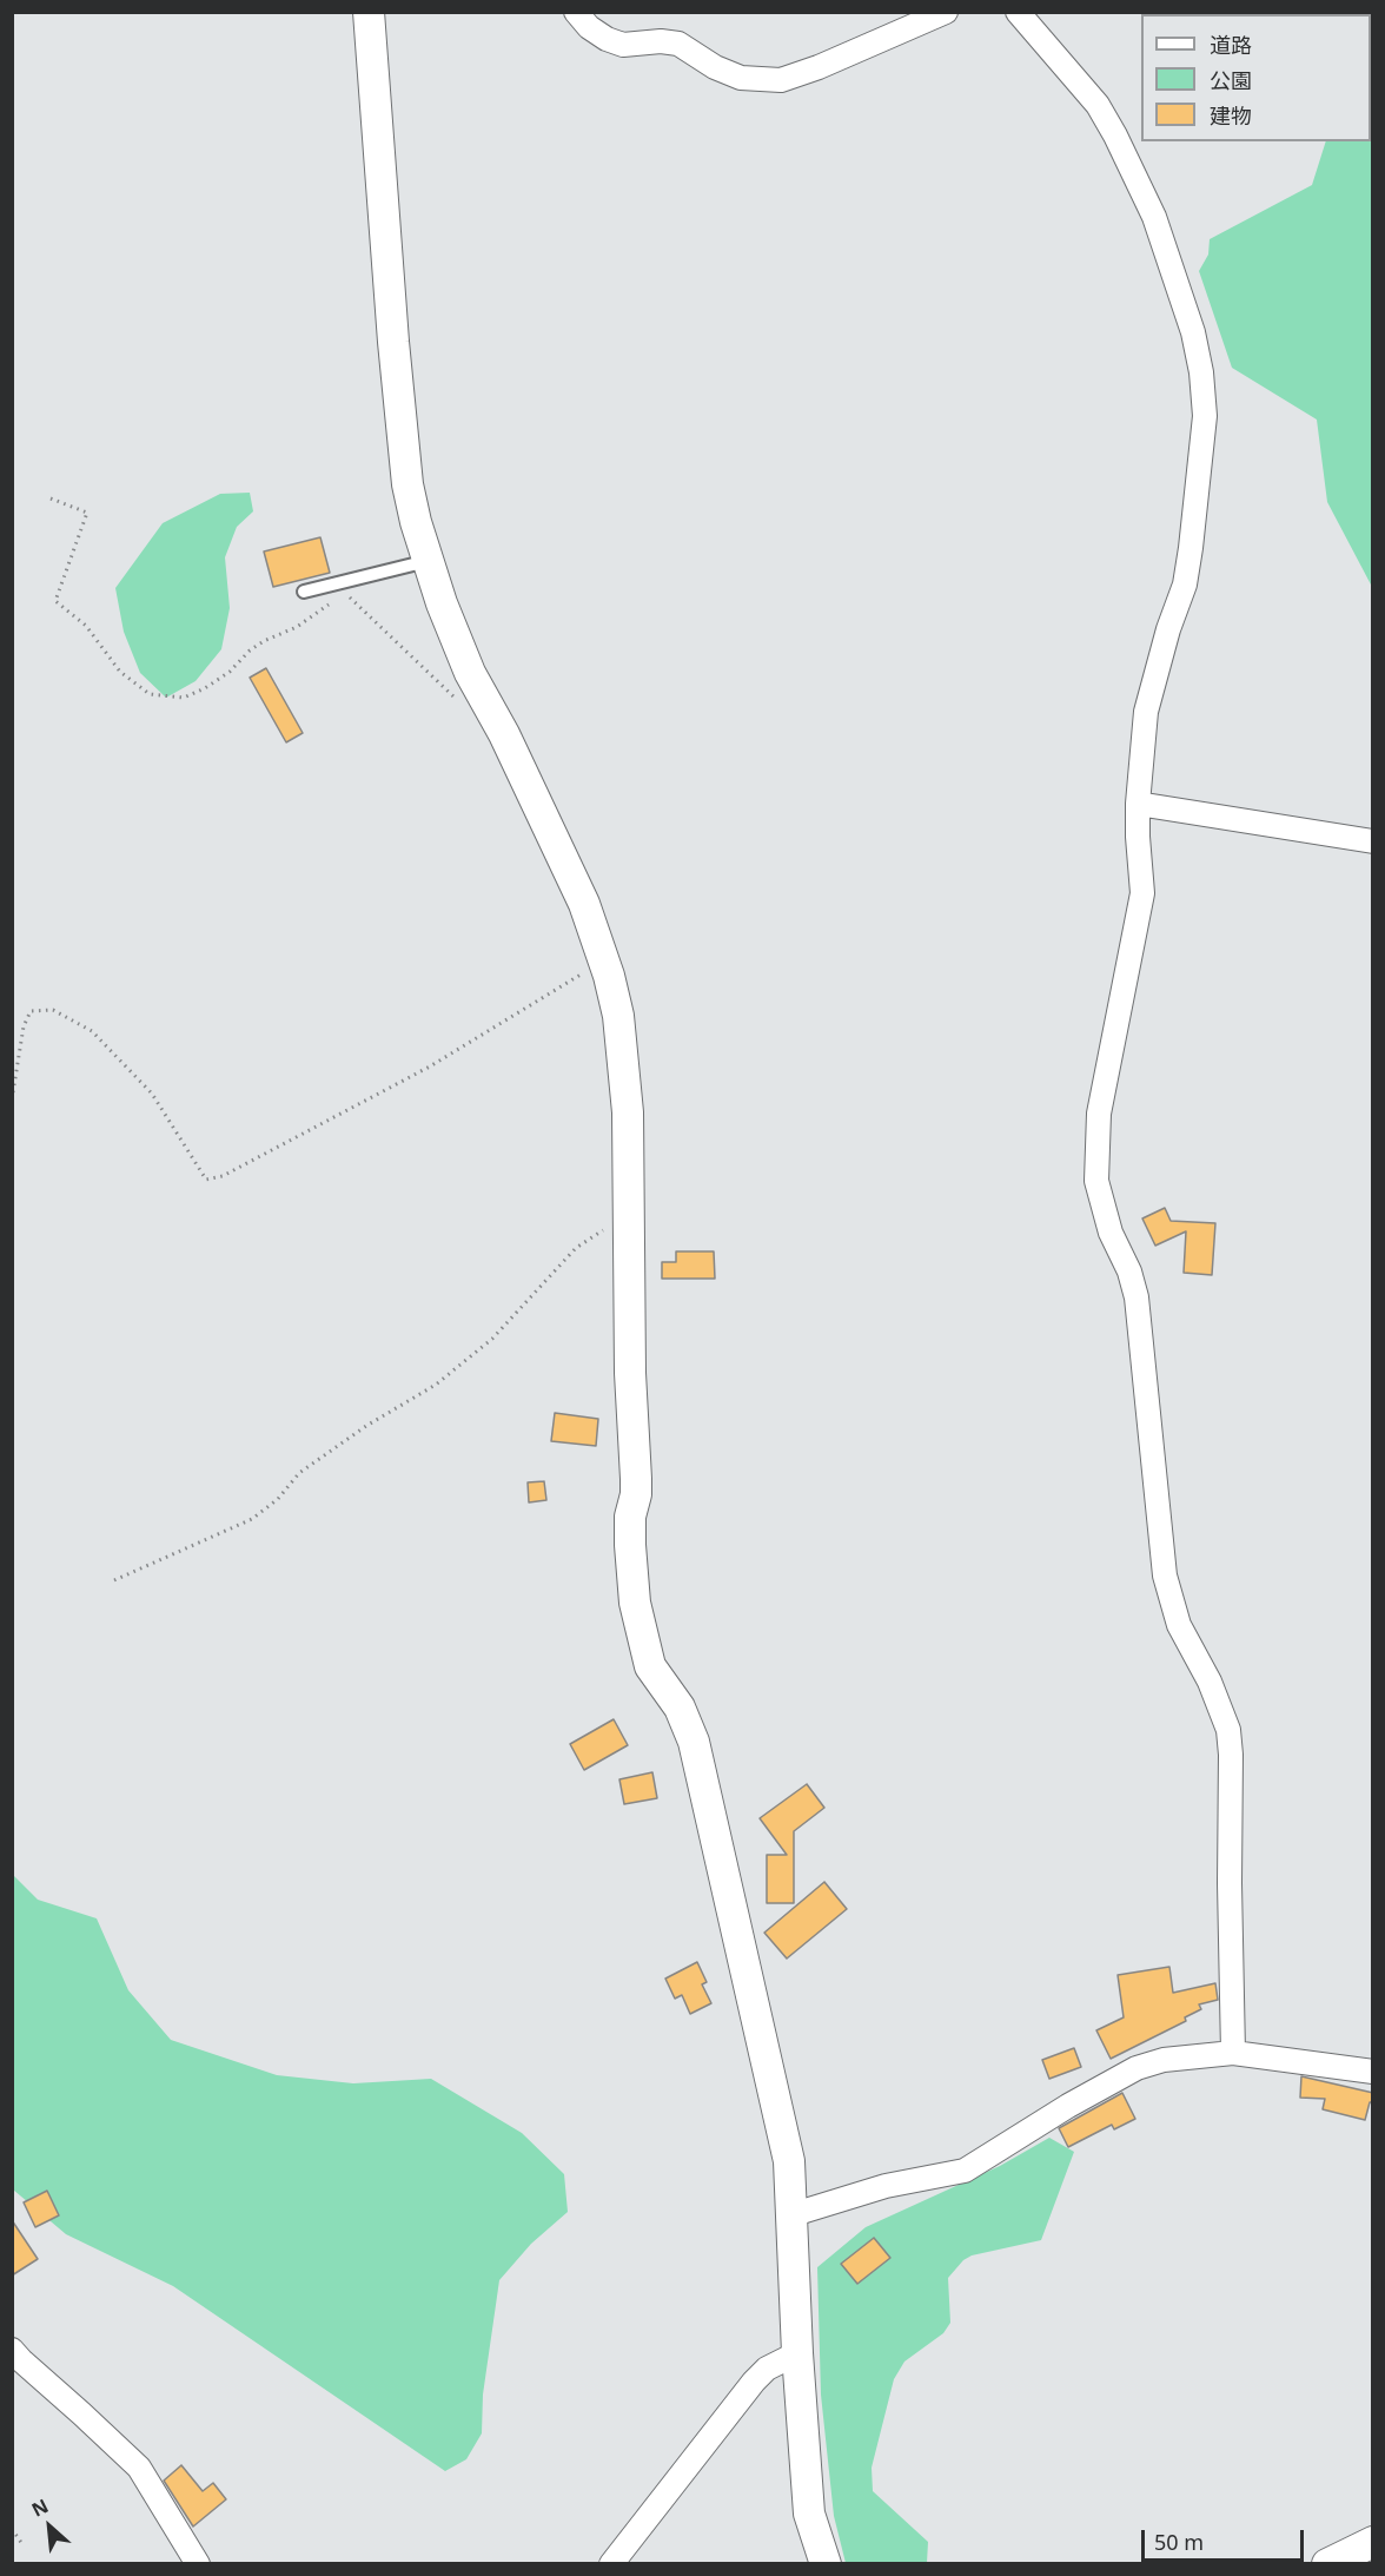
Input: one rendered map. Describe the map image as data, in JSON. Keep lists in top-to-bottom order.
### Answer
{
  "legend": ["道路", "公園", "建物"],
  "scale_bar": "50 m",
  "north": "top left"
}
